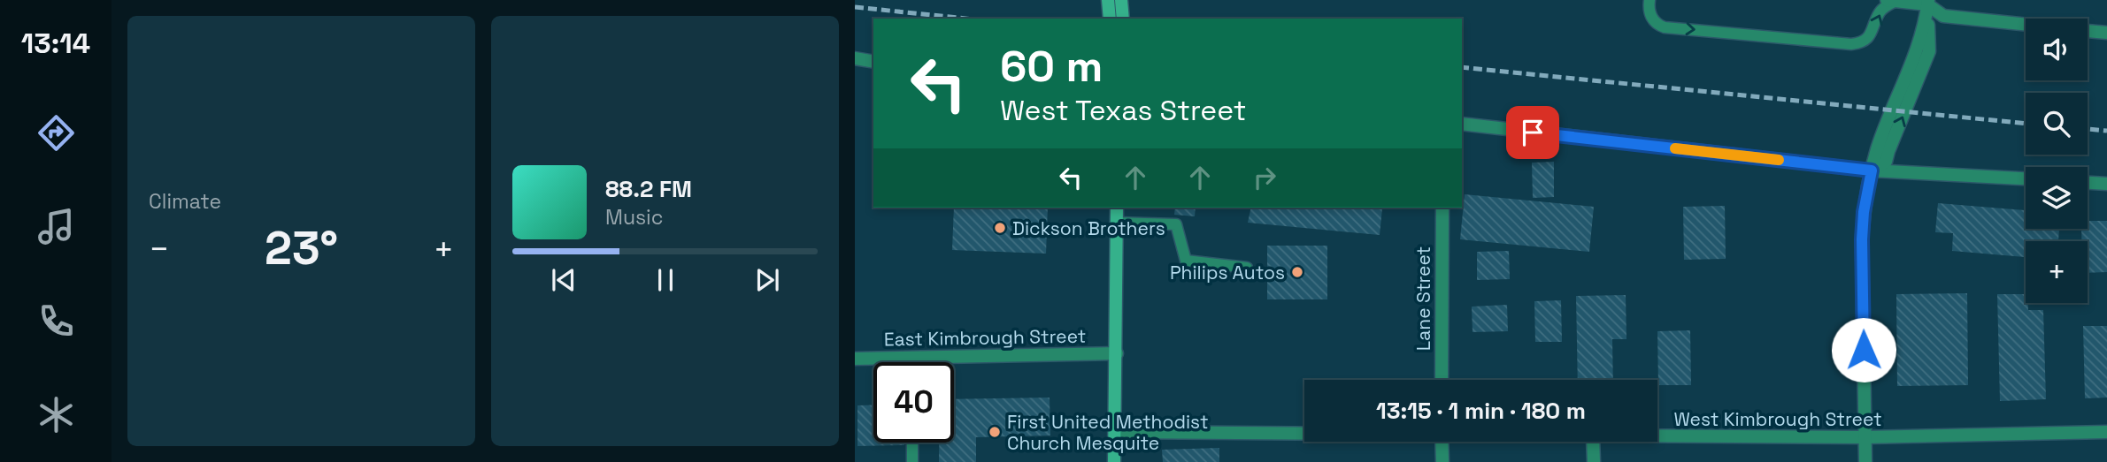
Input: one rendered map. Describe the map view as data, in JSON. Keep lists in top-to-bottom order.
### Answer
{
  "streets": {
    "street": ["Lane Street", "East Kimbrough Street", "West Kimbrough Street"]
  },
  "places": ["Dickson Brothers", "Philips Autos", "First United Methodist Church Mesquite"],
  "page": {
    "tabs": "13:14",
    "tile": "Climate",
    "map_buttons": "+",
    "turn": ["60 m", "West Texas Street"],
    "song": ["88.2 FM", "Music"],
    "heat": ["−", "23°", "+"],
    "limit": "40",
    "trip": "13:15 · 1 min · 180 m"
  }
}
